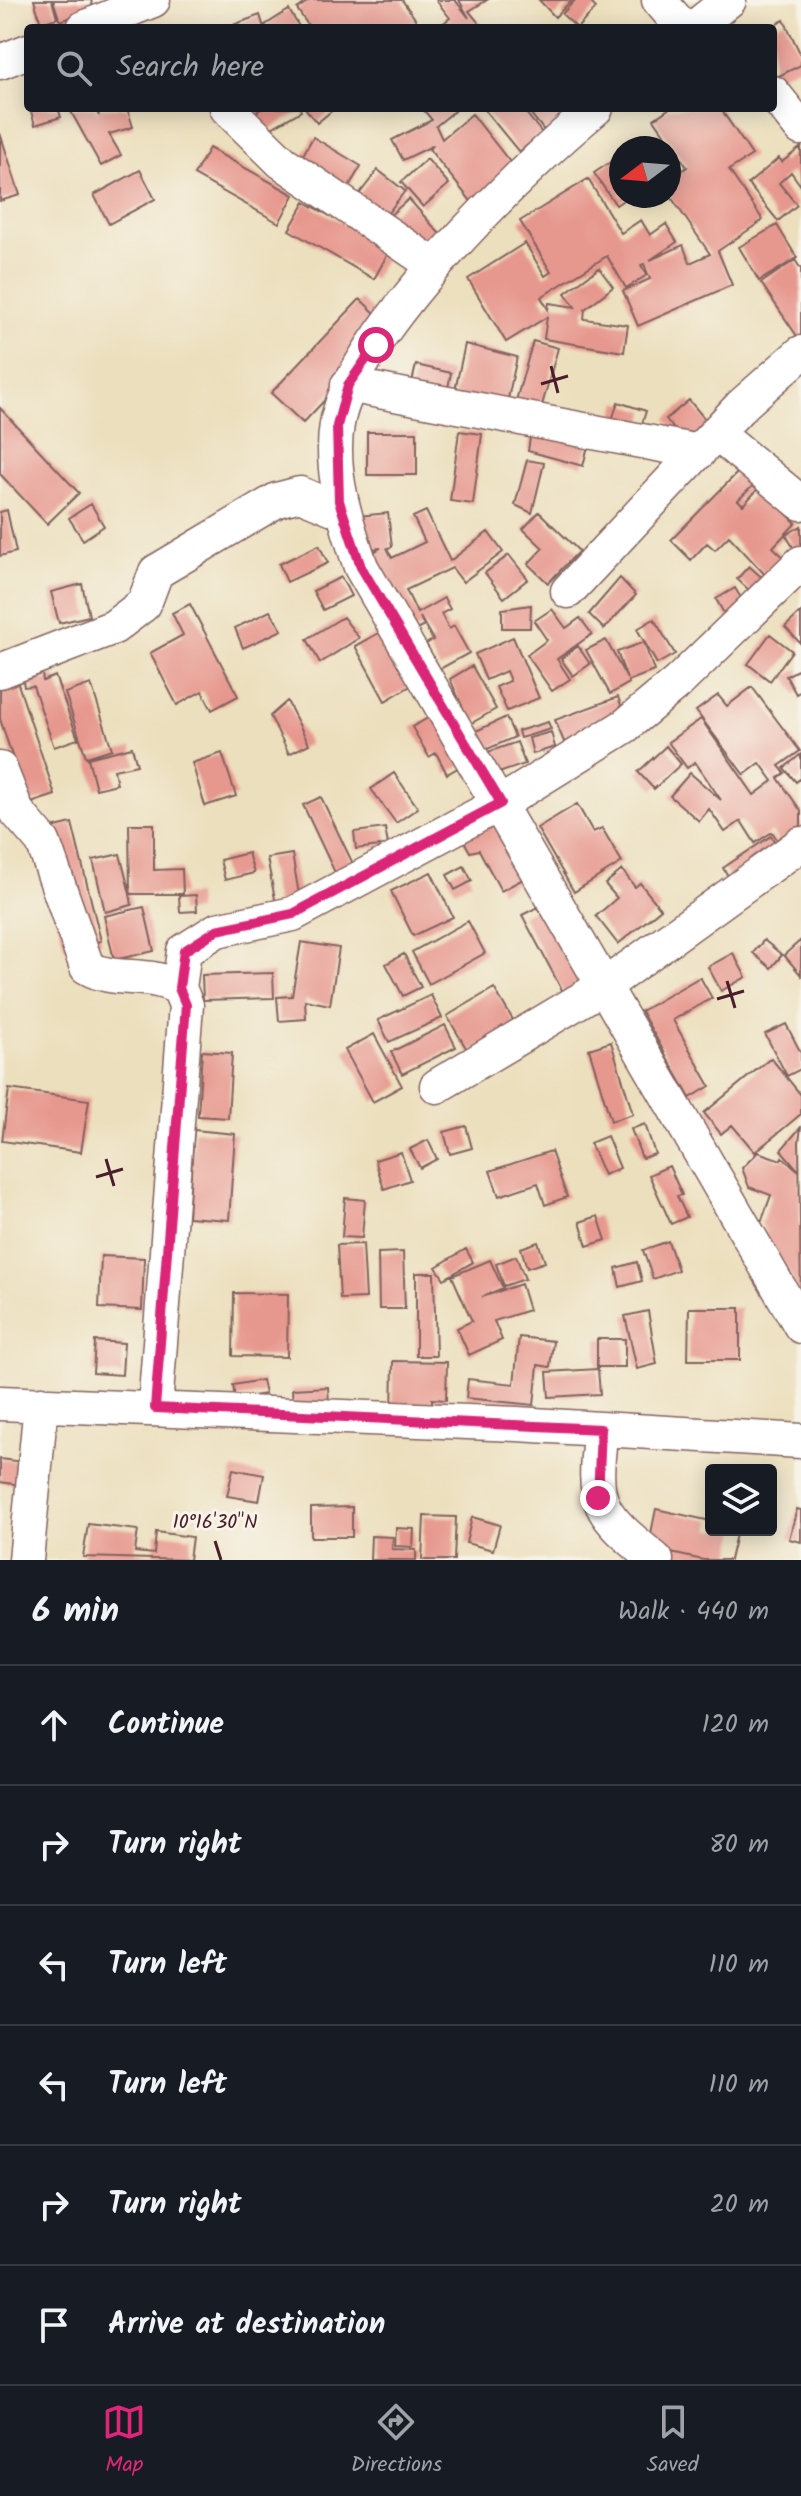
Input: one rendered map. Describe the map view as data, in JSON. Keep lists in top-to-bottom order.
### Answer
{
  "north": "left",
  "page": {
    "search": "Search here",
    "heading": ["6 min", "Walk · 440 m"],
    "list": [
      ["Continue", "120 m"],
      ["Turn right", "80 m"],
      ["Turn left", "110 m"],
      ["Turn left", "110 m"],
      ["Turn right", "20 m"],
      "Arrive at destination"
    ],
    "nav": ["Map", "Directions", "Saved"]
  },
  "coordinates": ["10°16'30\"N"]
}
